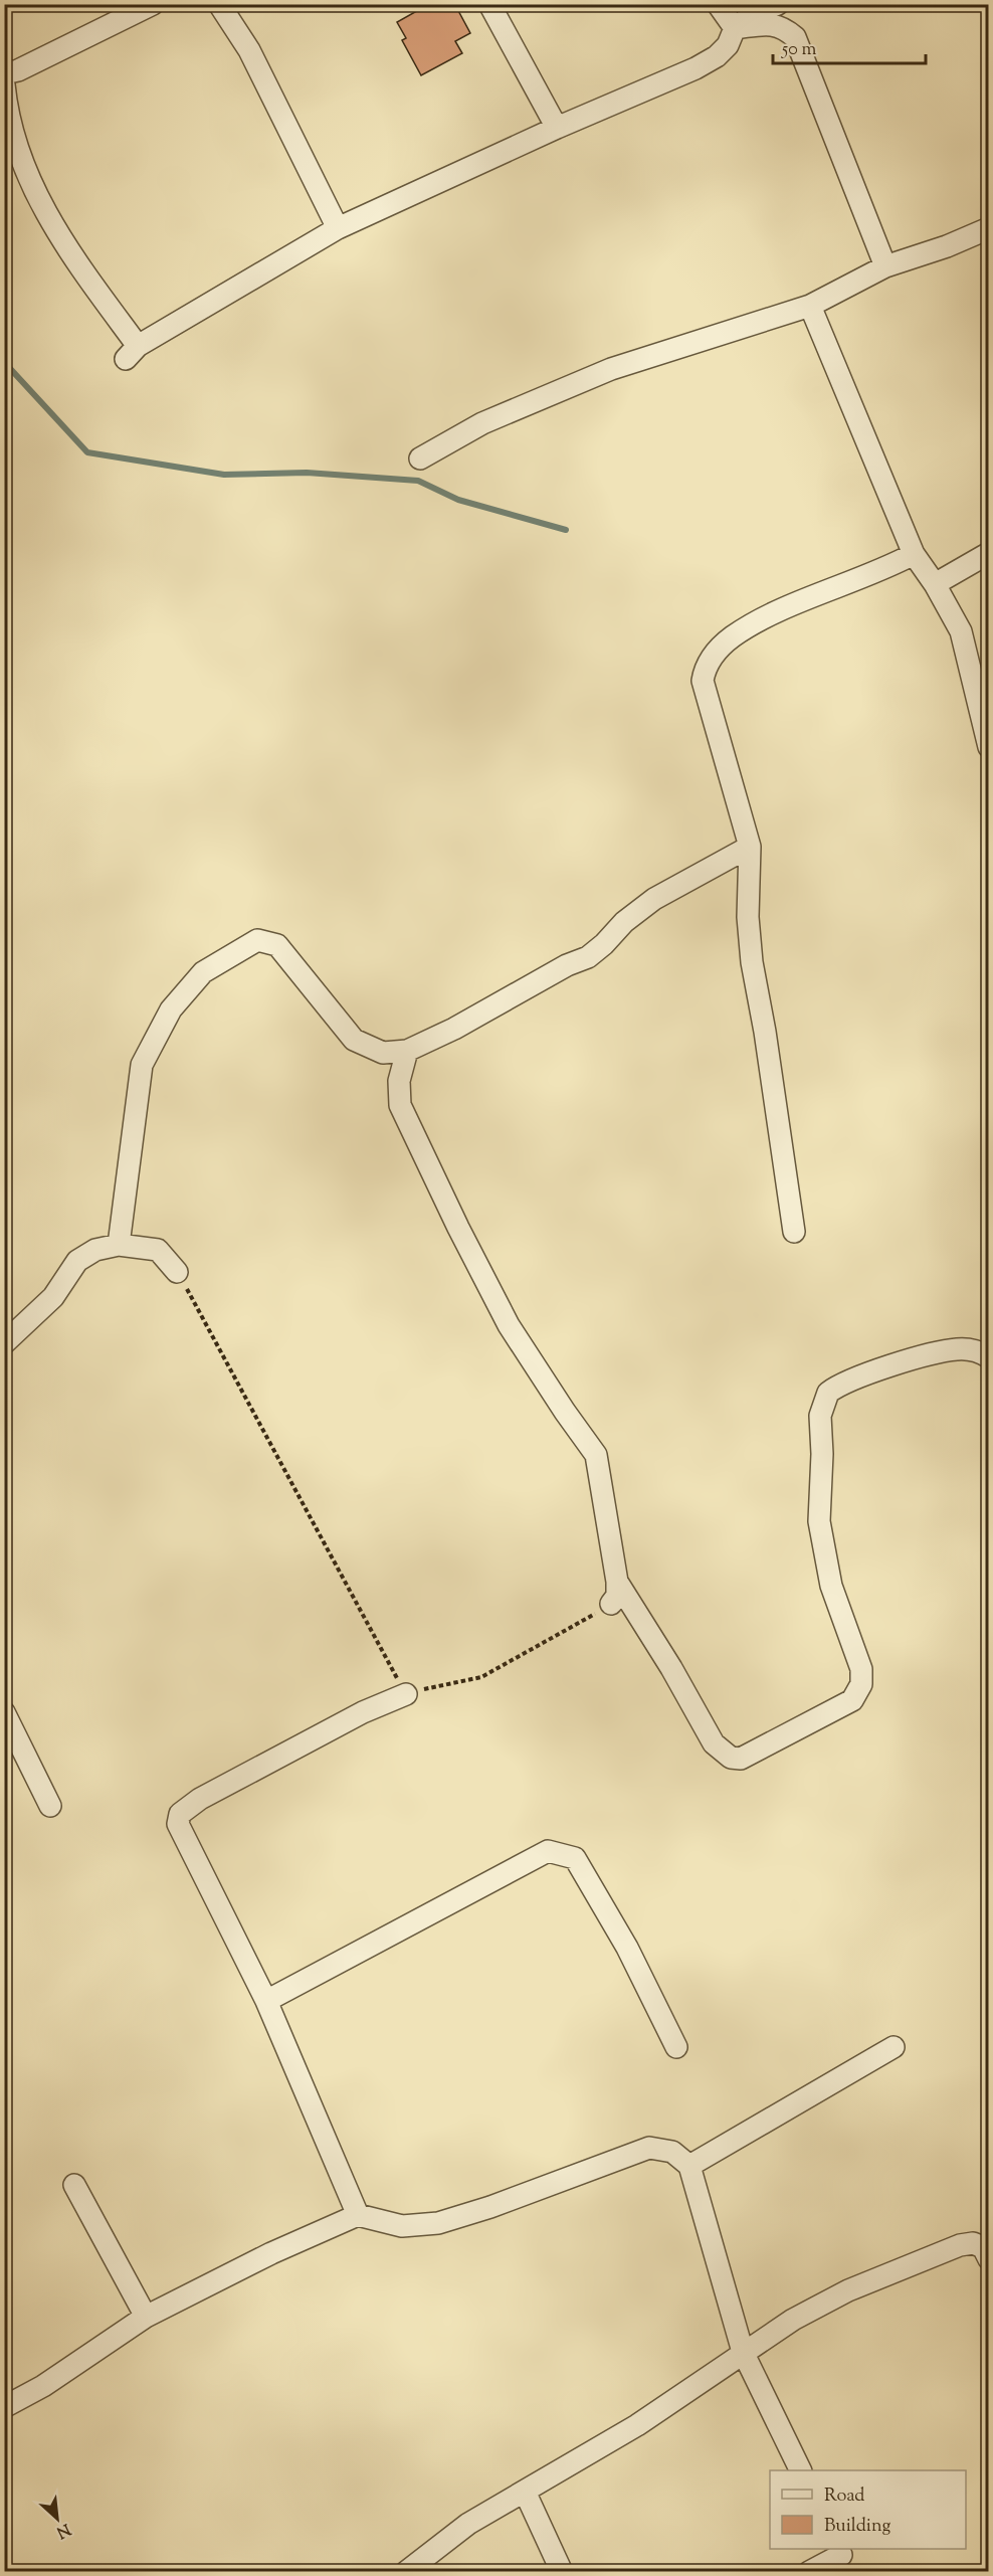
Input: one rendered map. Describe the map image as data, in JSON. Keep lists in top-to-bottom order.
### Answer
{
  "legend": ["Road", "Building"],
  "scale_bar": "50 m",
  "north": "bottom right"
}
